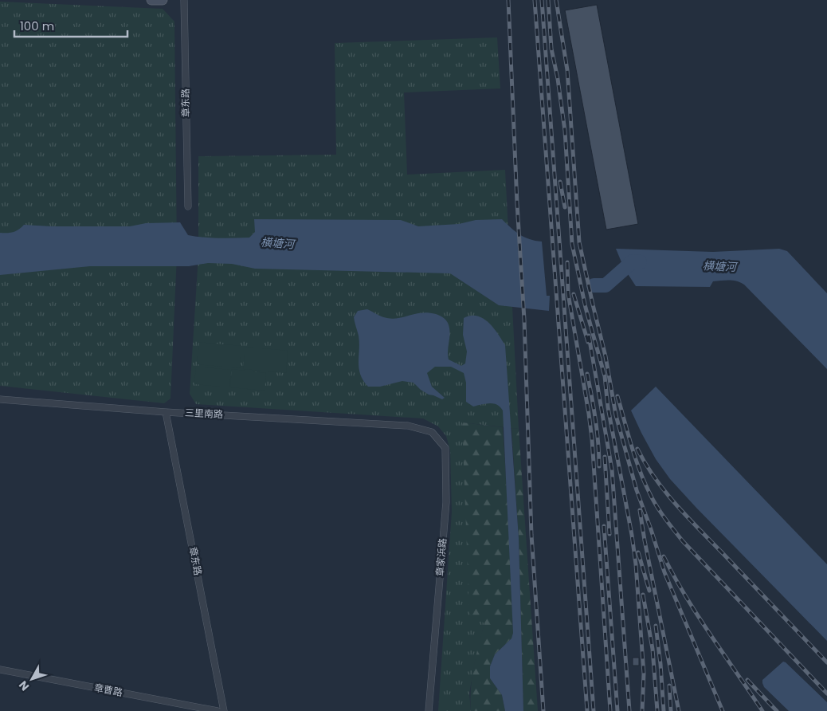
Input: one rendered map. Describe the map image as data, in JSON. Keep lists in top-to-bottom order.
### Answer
{
  "streets": {
    "street": [
      "章东路",
      "三里南路",
      "章家浜路",
      "章曹路"
    ]
  },
  "crossings": [
    ["章东路", "三里南路"],
    ["三里南路", "章家浜路"]
  ],
  "water": ["横塘河"],
  "scale_bar": "100 m",
  "north": "bottom left"
}
